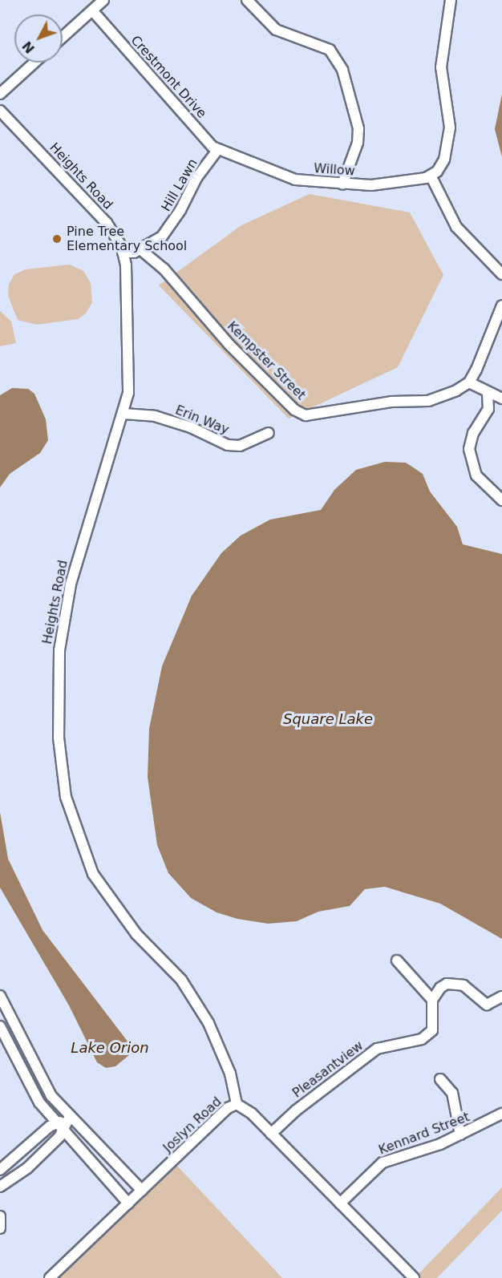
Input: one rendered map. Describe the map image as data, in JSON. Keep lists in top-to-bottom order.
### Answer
{
  "streets": {
    "street": [
      "Crestmont Drive",
      "Willow",
      "Heights Road",
      "Hill Lawn",
      "Kempster Street",
      "Erin Way",
      "Pleasantview",
      "Joslyn Road",
      "Kennard Street"
    ]
  },
  "crossings": [
    ["Crestmont Drive", "Willow"],
    ["Crestmont Drive", "Hill Lawn"],
    ["Willow", "Hill Lawn"],
    ["Heights Road", "Erin Way"],
    ["Heights Road", "Joslyn Road"],
    ["Hill Lawn", "Kempster Street"],
    ["Pleasantview", "Joslyn Road"],
    ["Joslyn Road", "Kennard Street"]
  ],
  "water": ["Square Lake", "Lake Orion"],
  "places": ["Pine Tree Elementary School"],
  "north": "bottom left"
}
